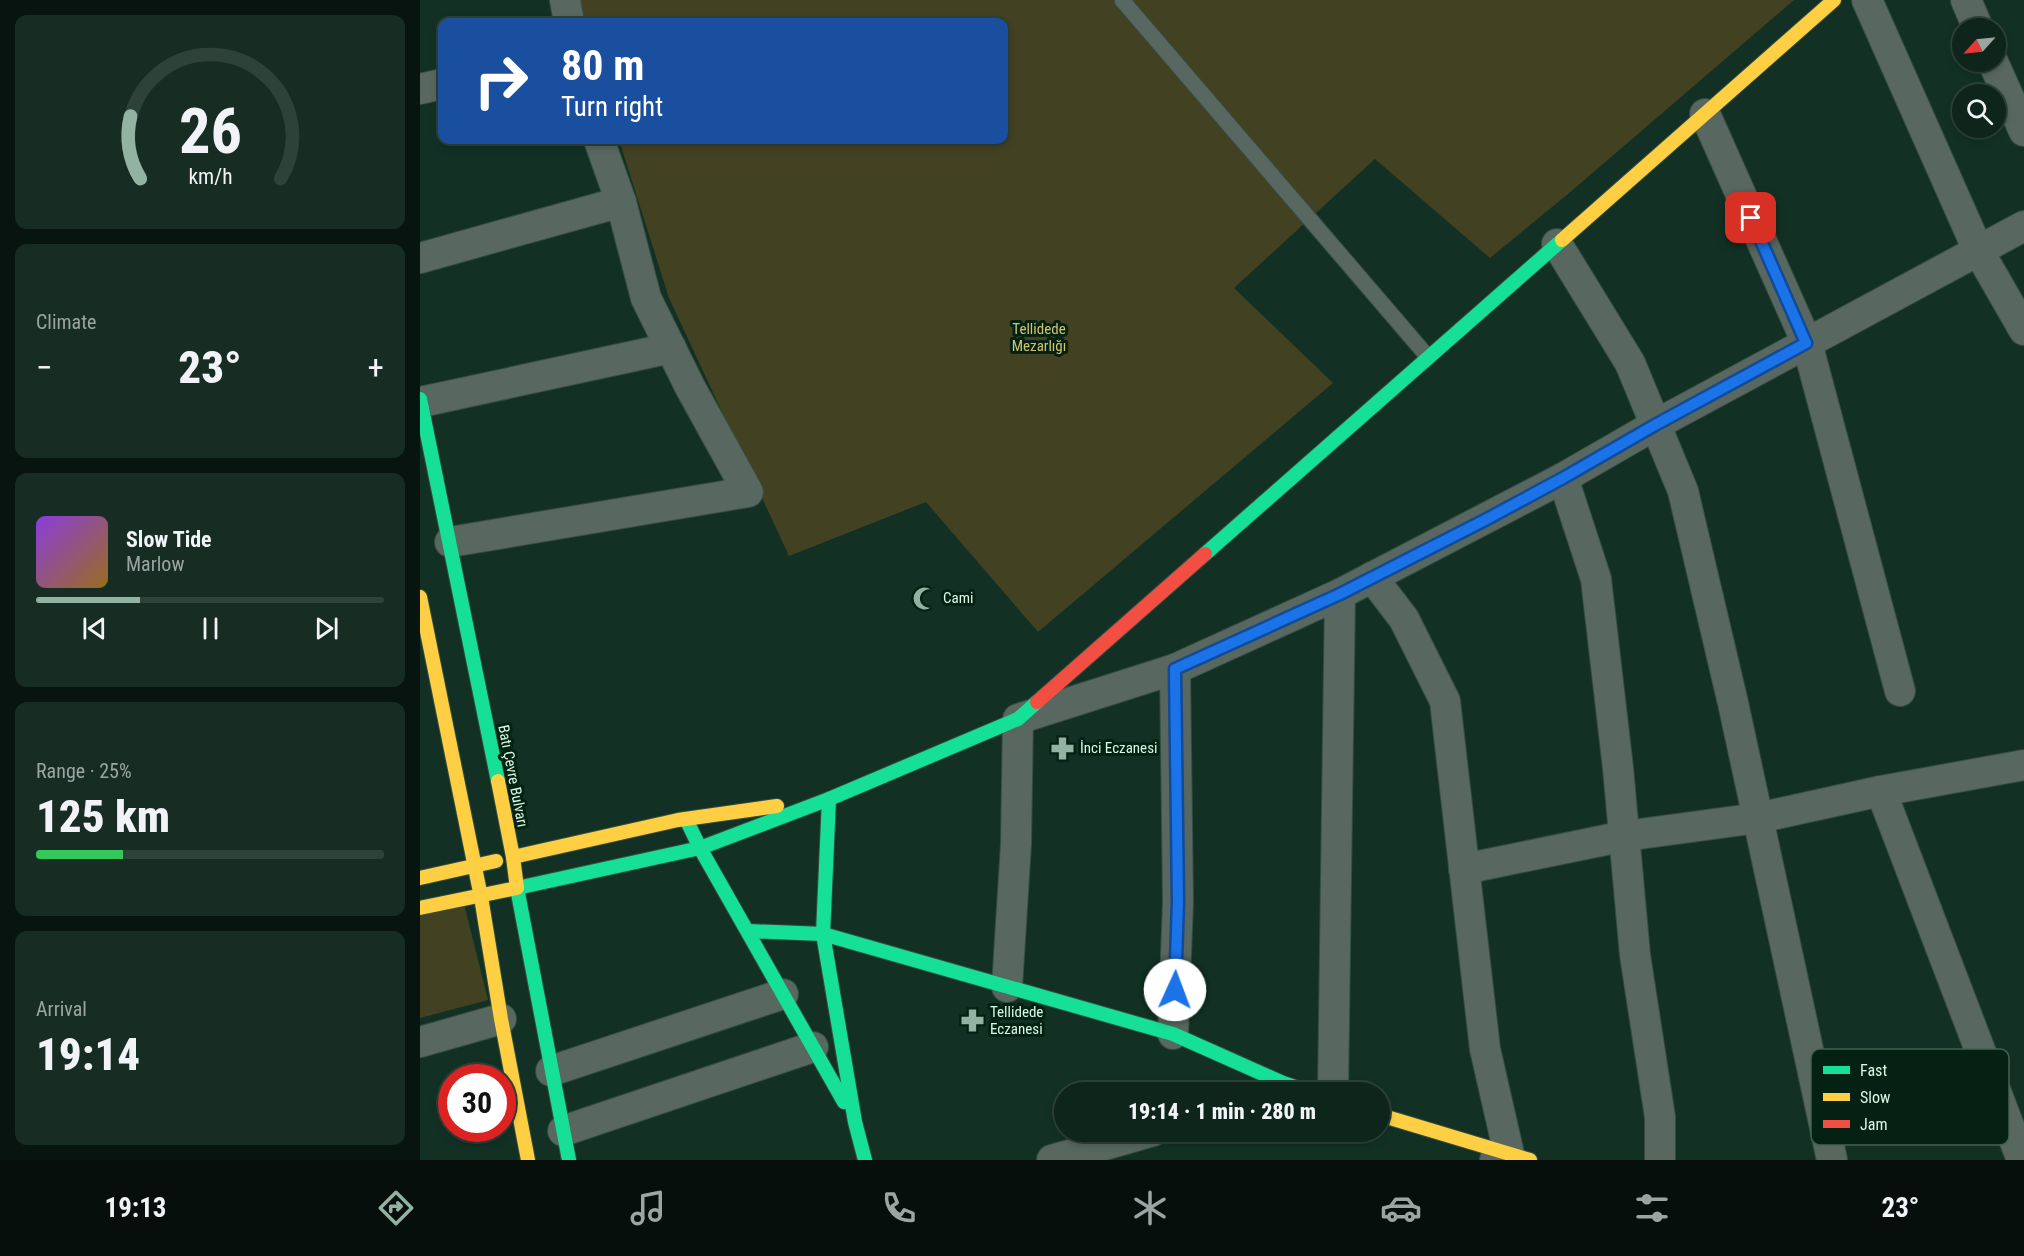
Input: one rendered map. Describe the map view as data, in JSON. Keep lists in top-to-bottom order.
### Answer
{
  "streets": {
    "main road": ["Batı Çevre Bulvarı"]
  },
  "parks": ["Tellidede Mezarlığı"],
  "places": {
    "mosque": ["Cami"],
    "pharmacy": ["İnci Eczanesi", "Tellidede Eczanesi"]
  },
  "legend": ["Fast", "Slow", "Jam"],
  "north": "bottom left",
  "page": {
    "turn": ["80 m", "Turn right"],
    "tile": [
      "Climate",
      ["Range · 25%", "125 km"],
      ["Arrival", "19:14"]
    ],
    "heat": ["−", "23°", "+"],
    "song": ["Slow Tide", "Marlow"],
    "limit": "30",
    "trip": "19:14 · 1 min · 280 m",
    "tabs": ["19:13", "23°"],
    "gauge": ["26", "km/h"]
  }
}
